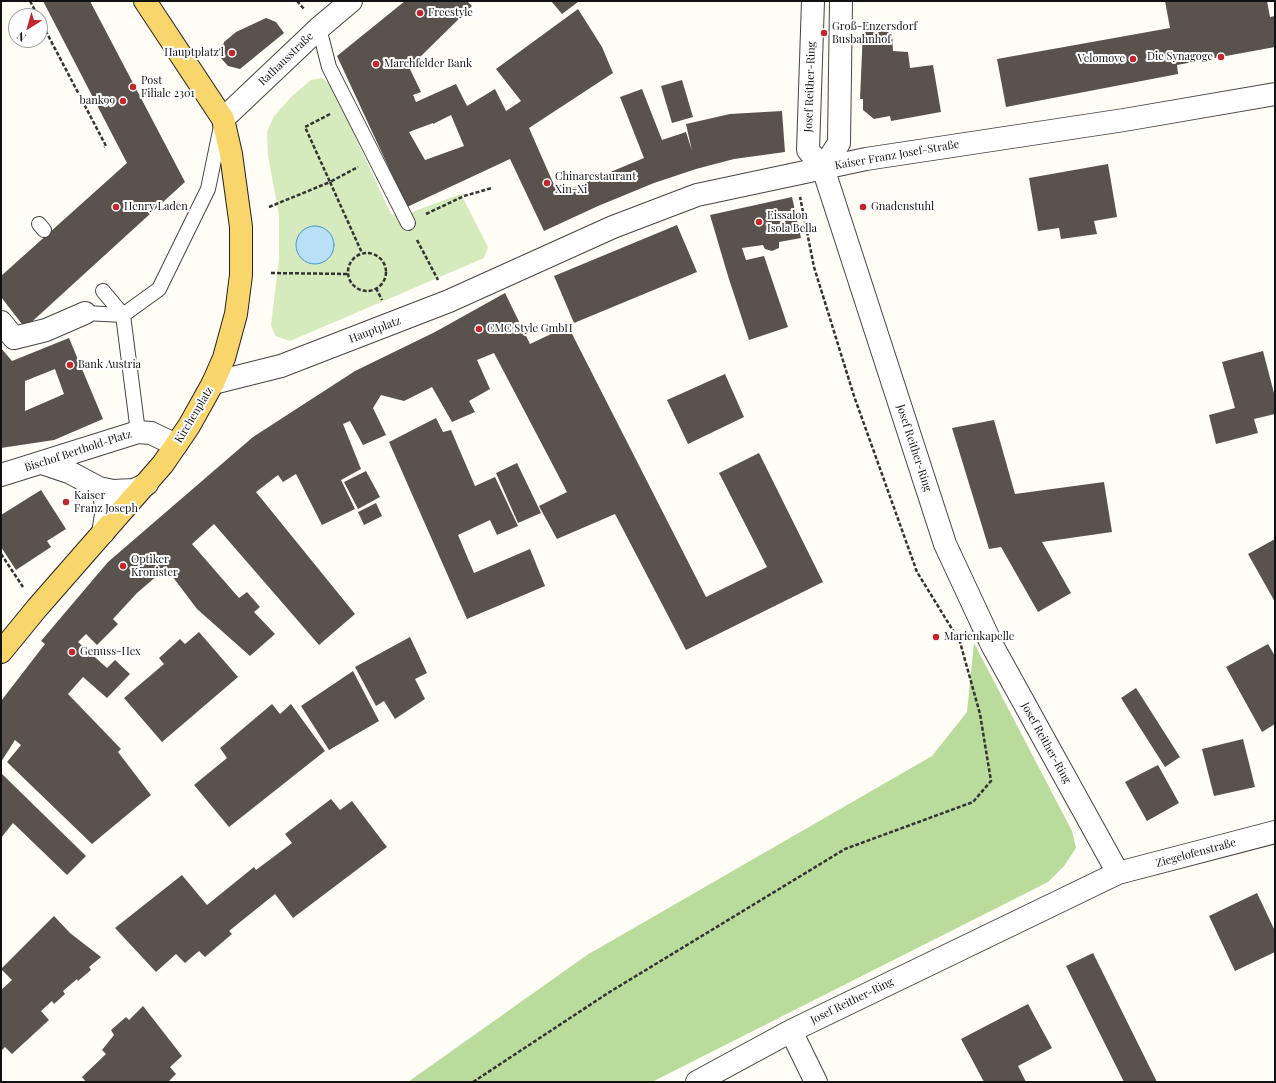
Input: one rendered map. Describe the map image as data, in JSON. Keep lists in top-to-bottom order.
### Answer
{
  "streets": {
    "main road": ["Kirchenplatz"],
    "street": [
      "Rathausstraße",
      "Josef Reither-Ring",
      "Kaiser Franz Josef-Straße",
      "Hauptplatz",
      "Bischof Berthold-Platz",
      "Ziegelofenstraße"
    ]
  },
  "crossings": [
    ["Rathausstraße", "Kirchenplatz"],
    ["Josef Reither-Ring", "Kaiser Franz Josef-Straße"],
    ["Josef Reither-Ring", "Ziegelofenstraße"],
    ["Kaiser Franz Josef-Straße", "Hauptplatz"],
    ["Hauptplatz", "Kirchenplatz"],
    ["Kirchenplatz", "Bischof Berthold-Platz"]
  ],
  "places": [
    "Freestyle",
    "Groß-Enzersdorf Busbahnhof",
    "Hauptplatz'l",
    "Die Synagoge",
    "Velomove",
    "Marchfelder Bank",
    "Post Filiale 2301",
    "bank99",
    "Chinarestaurant Xin-Xi",
    "Henry Laden",
    "Gnadenstuhl",
    "Eissalon Isola Bella",
    "CMC Style GmbH",
    "Bank Austria",
    "Kaiser Franz Joseph",
    "Optiker Kronister",
    "Marienkapelle",
    "Genuss-Hex"
  ],
  "north": "bottom left"
}
